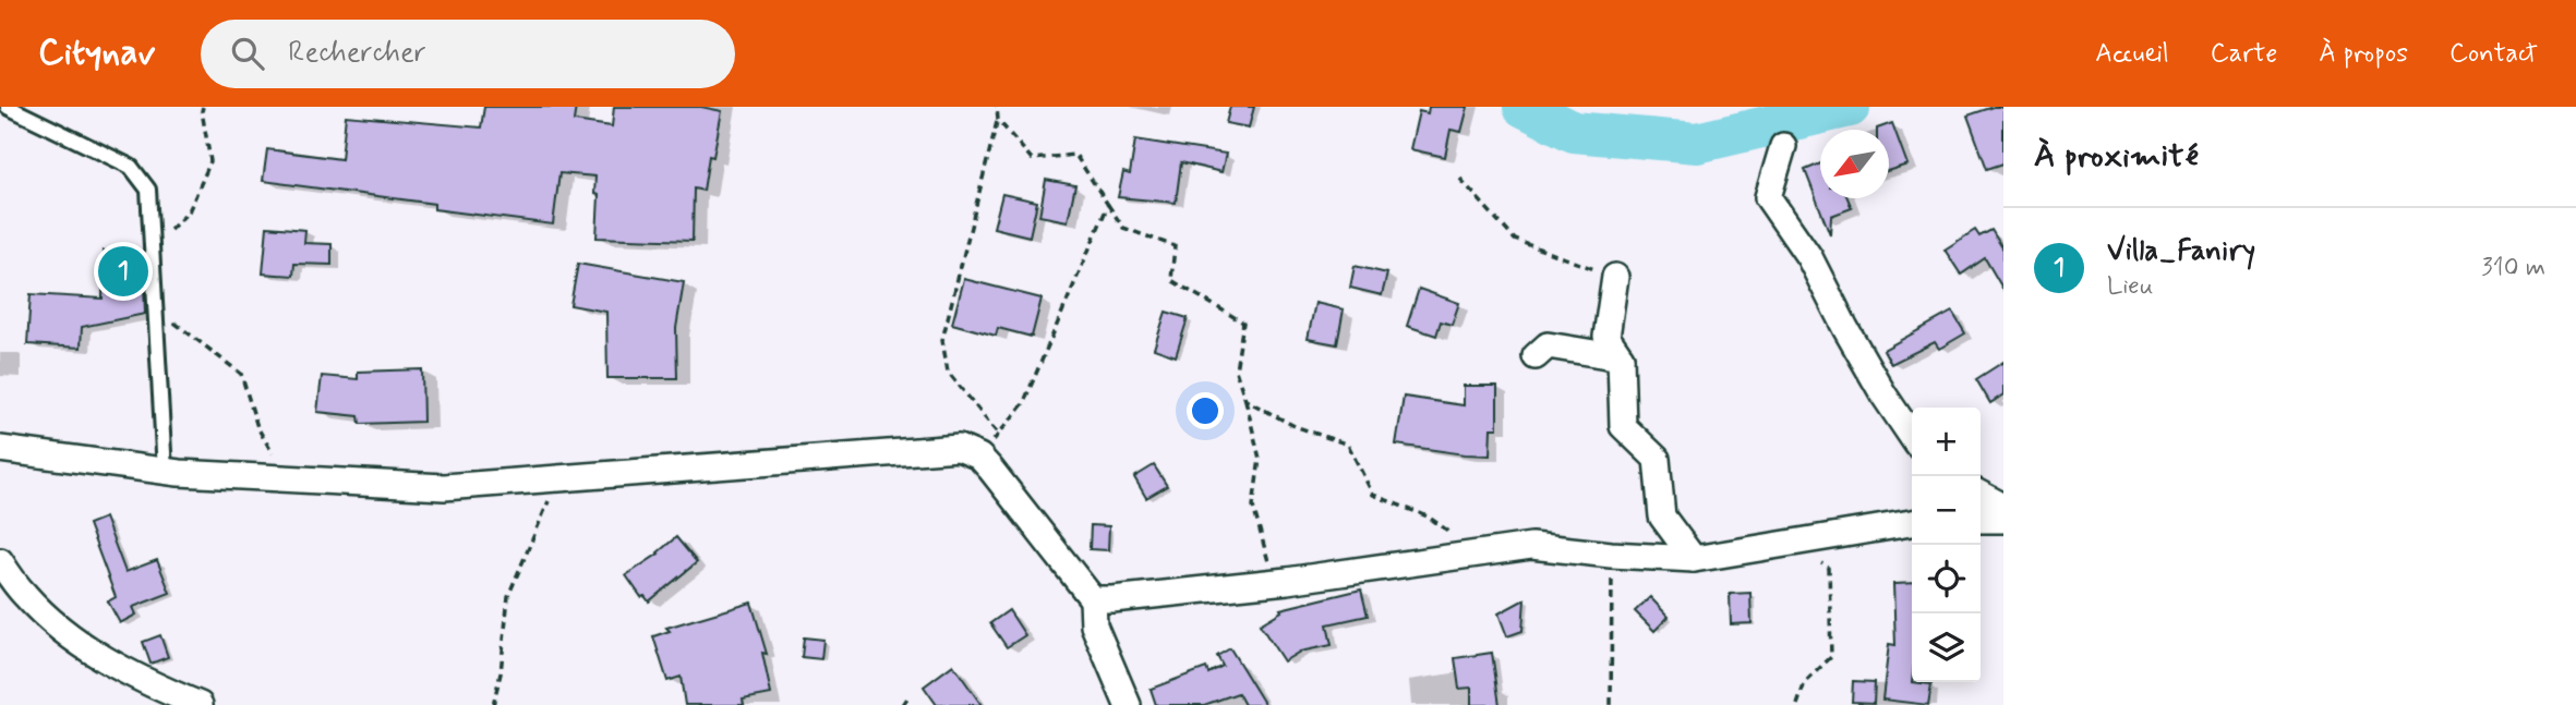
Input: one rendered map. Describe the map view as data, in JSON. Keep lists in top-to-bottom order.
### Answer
{
  "north": "bottom left",
  "page": {
    "header": "Citynav",
    "search": "Rechercher",
    "nav": [
      "Accueil",
      "Carte",
      "À propos",
      "Contact"
    ],
    "heading": "À proximité",
    "list": [
      {
        "mark": "1",
        "name": "Villa_Faniry",
        "note": "Lieu",
        "value": "310 m"
      }
    ],
    "pins": "1",
    "map_buttons": ["+", "−"]
  }
}
